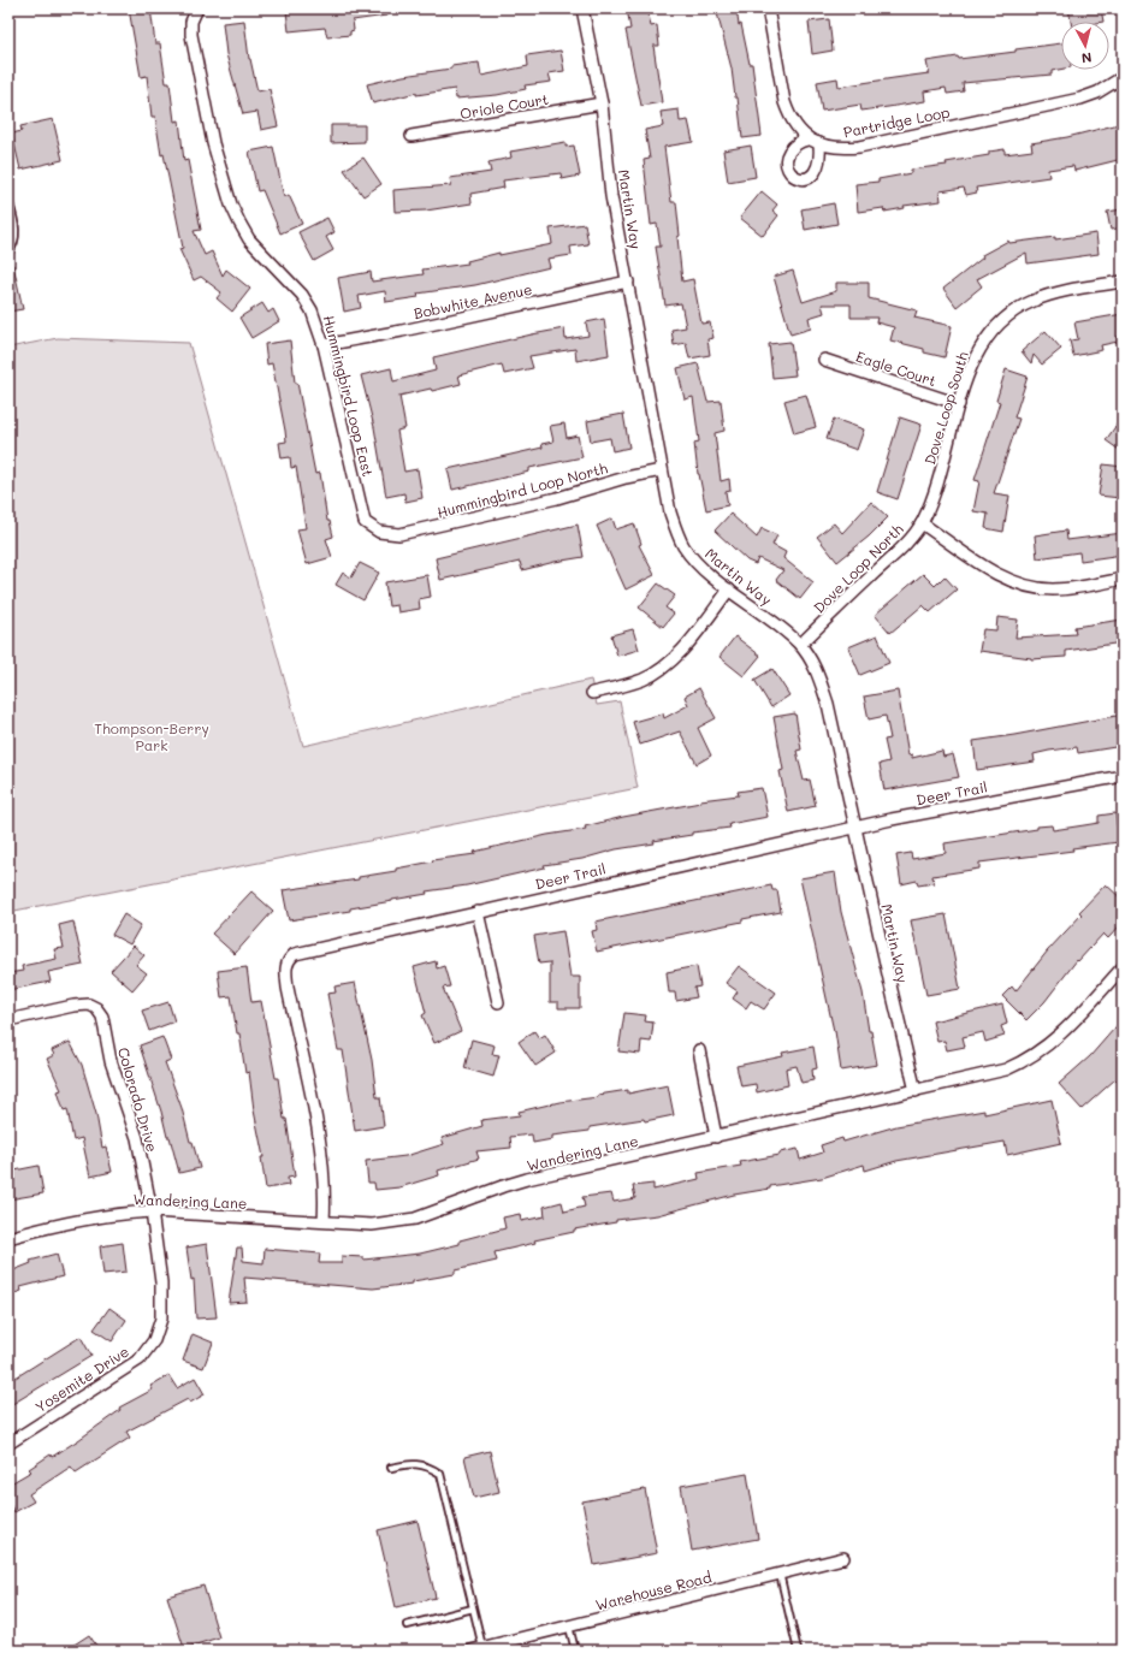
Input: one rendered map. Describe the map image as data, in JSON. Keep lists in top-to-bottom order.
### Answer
{
  "streets": {
    "street": [
      "Oriole Court",
      "Partridge Loop",
      "Martin Way",
      "Bobwhite Avenue",
      "Eagle Court",
      "Hummingbird Loop East",
      "Dove Loop South",
      "Hummingbird Loop North",
      "Dove Loop North",
      "Deer Trail",
      "Colorado Drive",
      "Wandering Lane",
      "Yosemite Drive",
      "Warehouse Road"
    ]
  },
  "crossings": [
    ["Oriole Court", "Martin Way"],
    ["Martin Way", "Bobwhite Avenue"],
    ["Martin Way", "Hummingbird Loop North"],
    ["Martin Way", "Dove Loop North"],
    ["Martin Way", "Deer Trail"],
    ["Martin Way", "Wandering Lane"],
    ["Bobwhite Avenue", "Hummingbird Loop East"],
    ["Eagle Court", "Dove Loop South"],
    ["Hummingbird Loop East", "Hummingbird Loop North"],
    ["Dove Loop South", "Dove Loop North"],
    ["Deer Trail", "Wandering Lane"],
    ["Colorado Drive", "Wandering Lane"],
    ["Colorado Drive", "Yosemite Drive"],
    ["Wandering Lane", "Yosemite Drive"]
  ],
  "parks": ["Thompson-Berry Park"],
  "north": "bottom"
}
